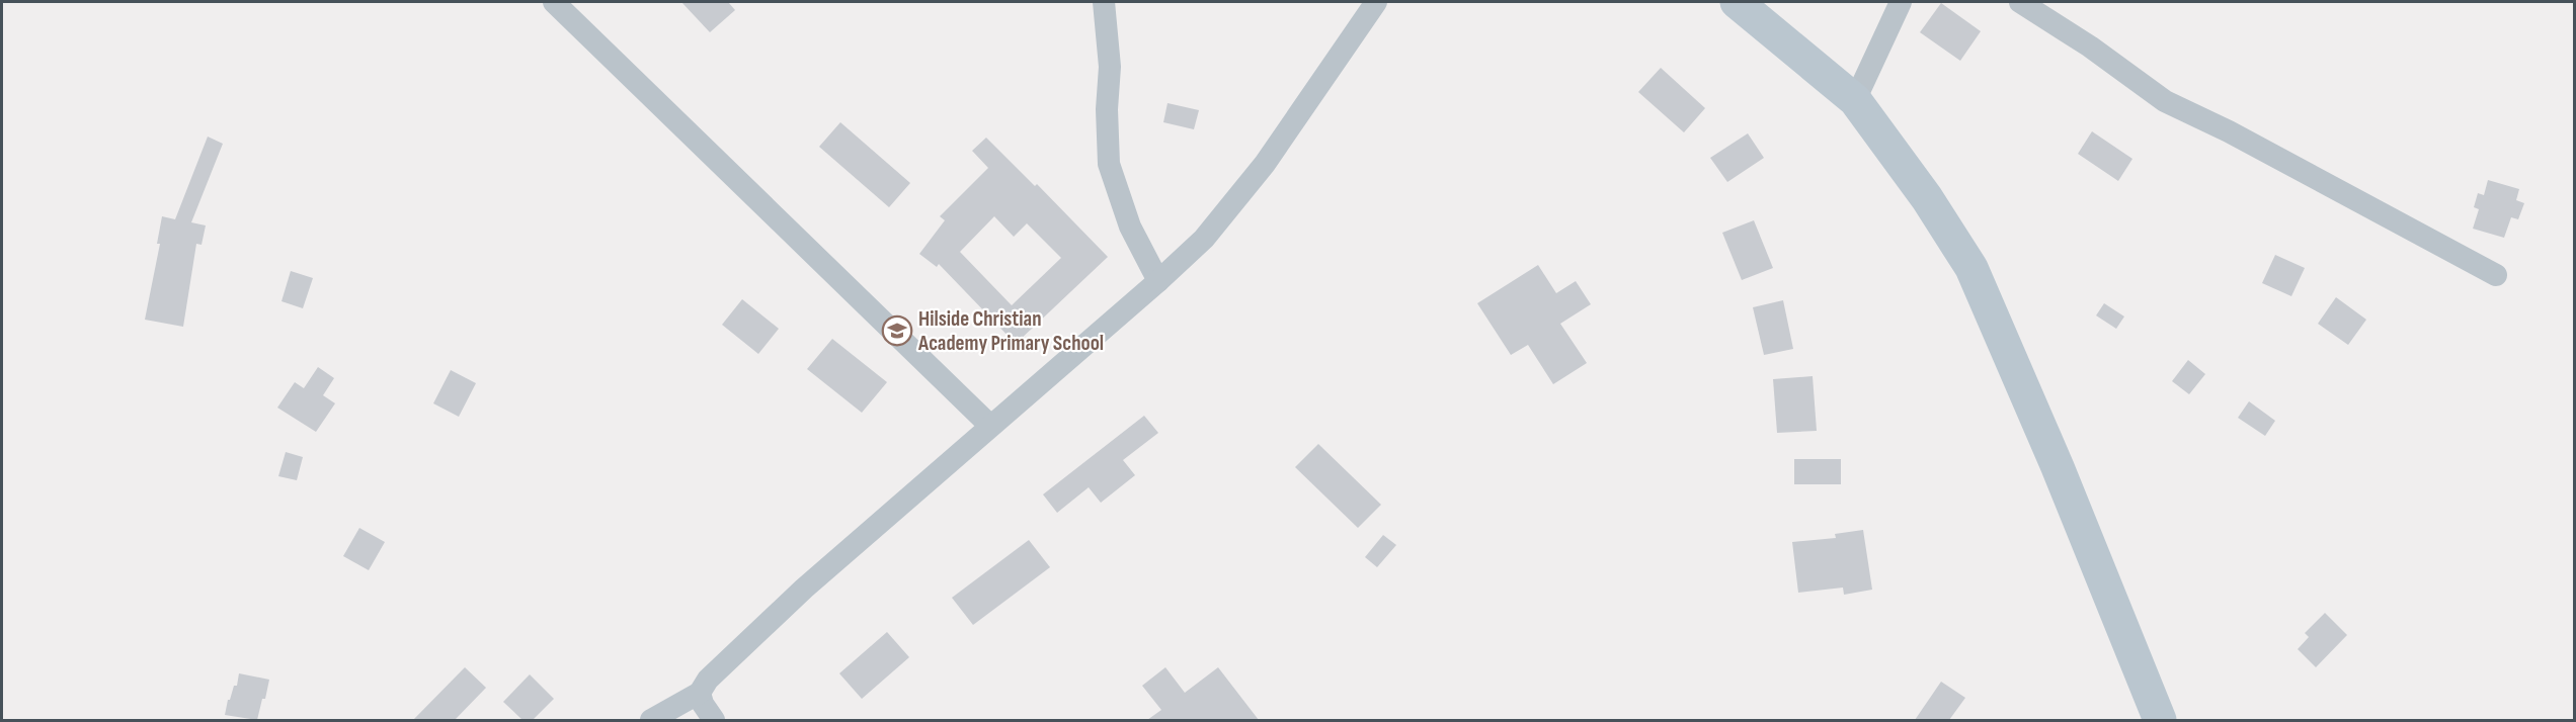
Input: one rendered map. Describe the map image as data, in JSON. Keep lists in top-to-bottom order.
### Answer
{
  "places": {
    "school or university": ["Hilside Christian Academy Primary School"]
  }
}
